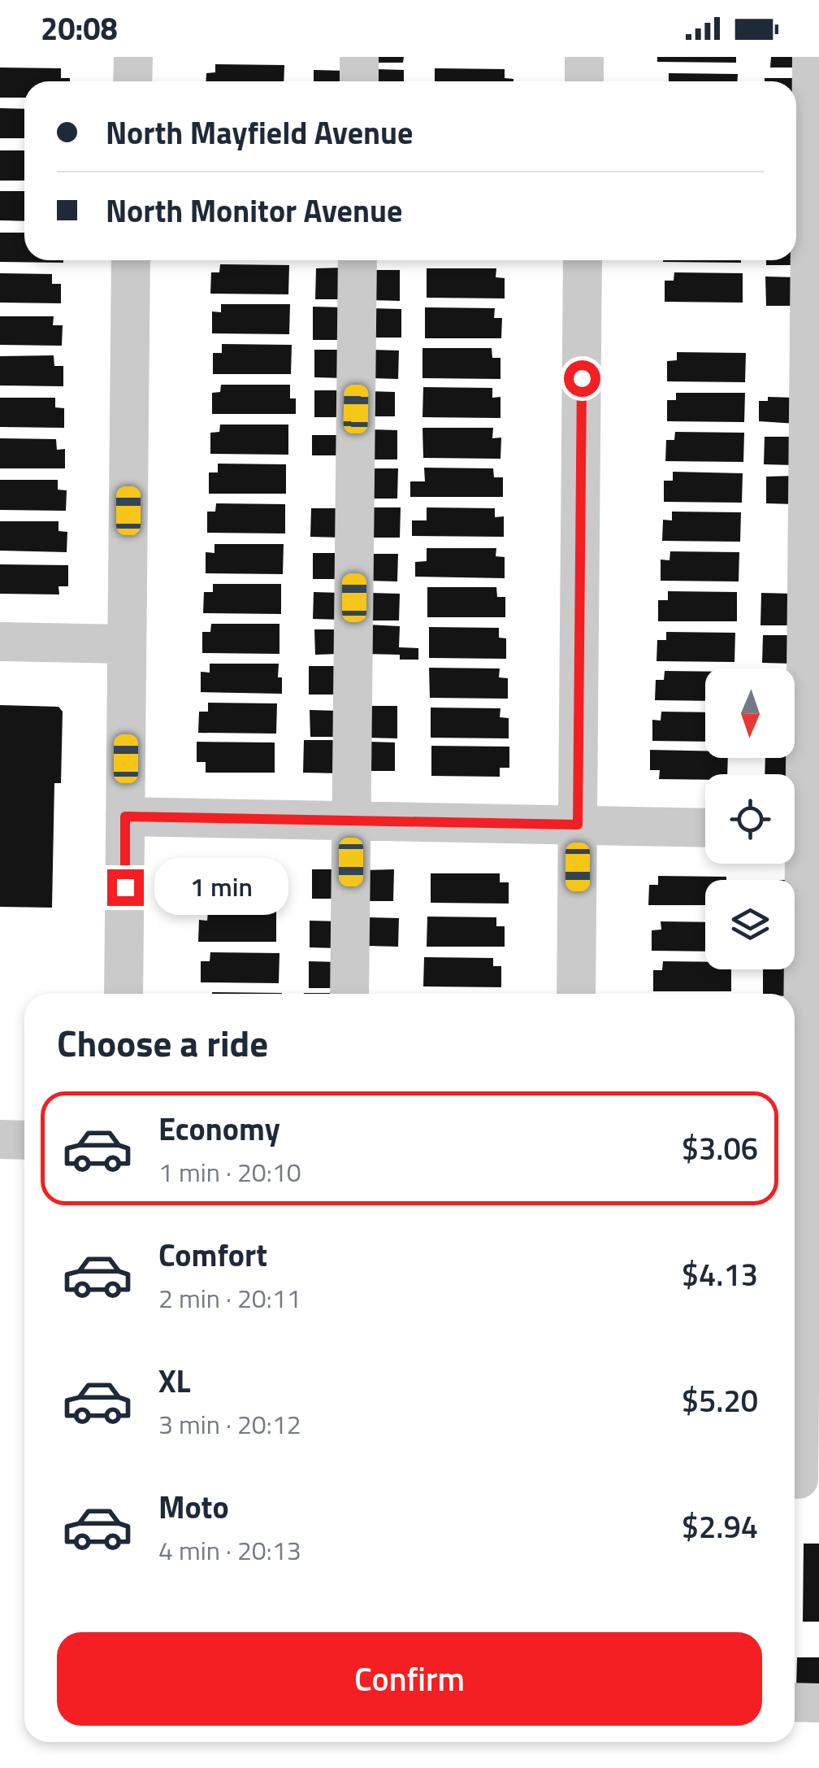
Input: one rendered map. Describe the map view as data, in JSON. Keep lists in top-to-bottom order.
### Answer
{
  "north": "bottom",
  "page": {
    "status": "20:08",
    "banner": ["North Mayfield Avenue", "North Monitor Avenue"],
    "bubble": "1 min",
    "heading": "Choose a ride",
    "list": [
      {
        "name": "Economy",
        "note": "1 min · 20:10",
        "value": "$3.06"
      },
      {
        "name": "Comfort",
        "note": "2 min · 20:11",
        "value": "$4.13"
      },
      {
        "name": "XL",
        "note": "3 min · 20:12",
        "value": "$5.20"
      },
      {
        "name": "Moto",
        "note": "4 min · 20:13",
        "value": "$2.94"
      }
    ],
    "buttons": "Confirm"
  }
}
